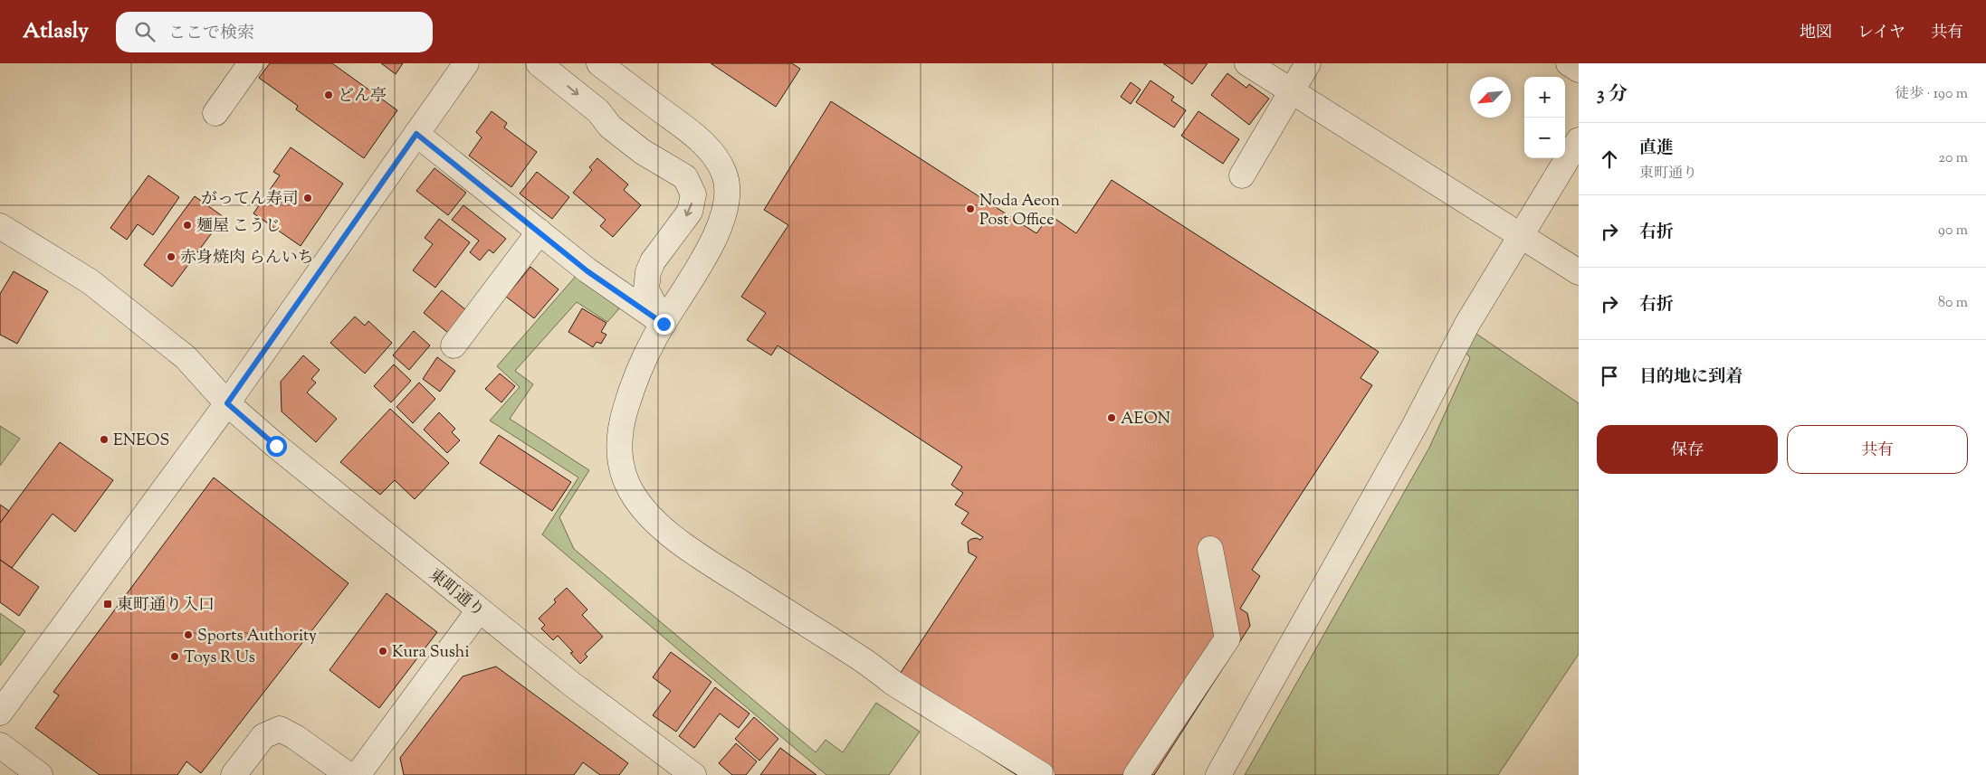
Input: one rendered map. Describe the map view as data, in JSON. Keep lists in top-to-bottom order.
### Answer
{
  "streets": {
    "street": ["東町通り"]
  },
  "places": {
    "other": [
      "どん亭",
      "がってん寿司",
      "Noda Aeon Post Office",
      "麺屋 こうじ",
      "赤身焼肉 らんいち",
      "AEON",
      "ENEOS",
      "Sports Authority",
      "Kura Sushi",
      "Toys R Us"
    ],
    "transit": ["東町通り入口"]
  },
  "north": "bottom left",
  "page": {
    "header": "Atlasly",
    "search": "ここで検索",
    "nav": ["地図", "レイヤ", "共有"],
    "heading": ["3 分", "徒歩 · 190 m"],
    "map_buttons": ["+", "−"],
    "list": [
      ["直進", "東町通り", "20 m"],
      ["右折", "90 m"],
      ["右折", "80 m"],
      "目的地に到着"
    ],
    "buttons": ["保存", "共有"]
  }
}
